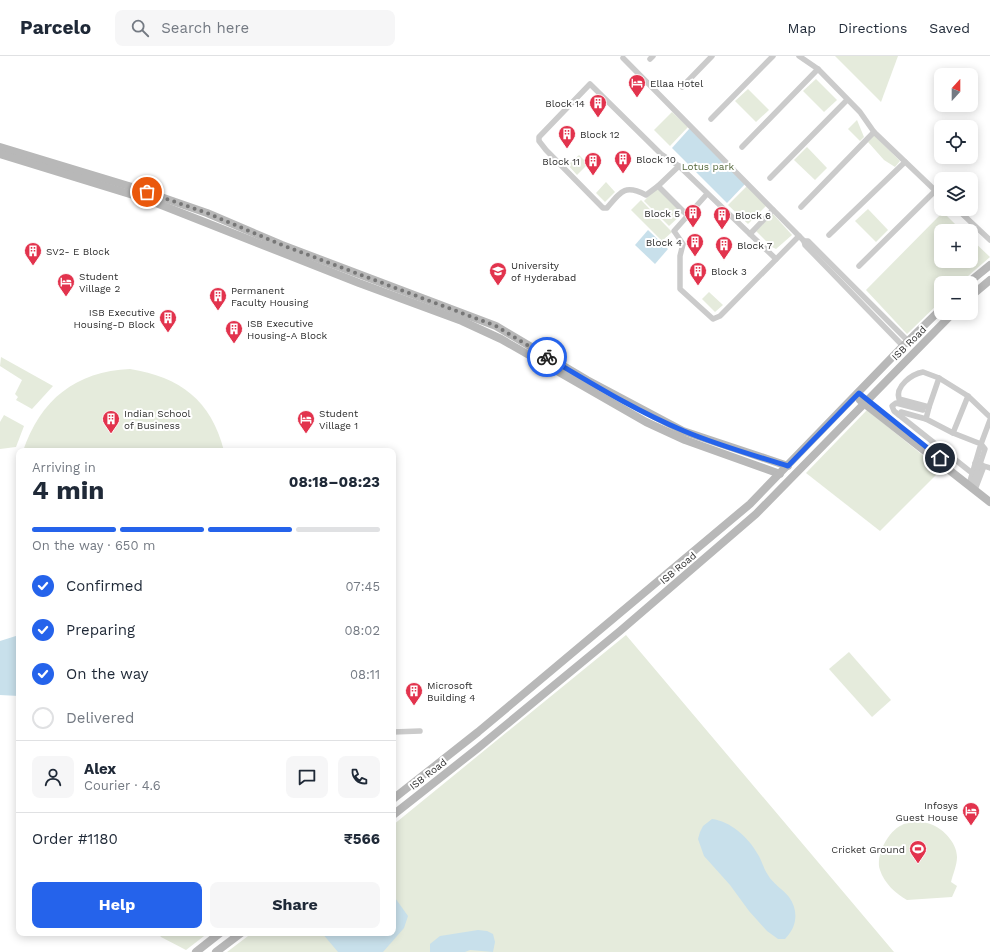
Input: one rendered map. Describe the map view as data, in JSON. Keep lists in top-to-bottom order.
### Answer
{
  "streets": {
    "street": ["ISB Road"]
  },
  "parks": ["Lotus park"],
  "places": {
    "hotel": [
      "Ellaa Hotel",
      "Student Village 2",
      "Student Village 1",
      "Infosys Guest House"
    ],
    "building": [
      "Block 14",
      "Block 12",
      "Block 10",
      "Block 11",
      "Block 5",
      "Block 6",
      "Block 4",
      "Block 7",
      "SV2- E Block",
      "Block 3",
      "Permanent Faculty Housing",
      "ISB Executive Housing-D Block",
      "ISB Executive Housing-A Block",
      "Indian School of Business",
      "Microsoft Building 4"
    ],
    "school or university": ["University of Hyderabad"],
    "sports": ["Cricket Ground"]
  },
  "north": "top",
  "page": {
    "header": "Parcelo",
    "search": "Search here",
    "nav": ["Map", "Directions", "Saved"],
    "map_buttons": ["+", "−"],
    "heading": ["4 min", "Arriving in", "08:18–08:23"],
    "panel": [
      "Alex",
      "Courier · 4.6",
      "Order #1180",
      "₹566"
    ],
    "bar": "On the way · 650 m",
    "list": [
      ["Confirmed", "07:45"],
      ["Preparing", "08:02"],
      ["On the way", "08:11"],
      "Delivered"
    ],
    "buttons": ["Help", "Share"]
  }
}
